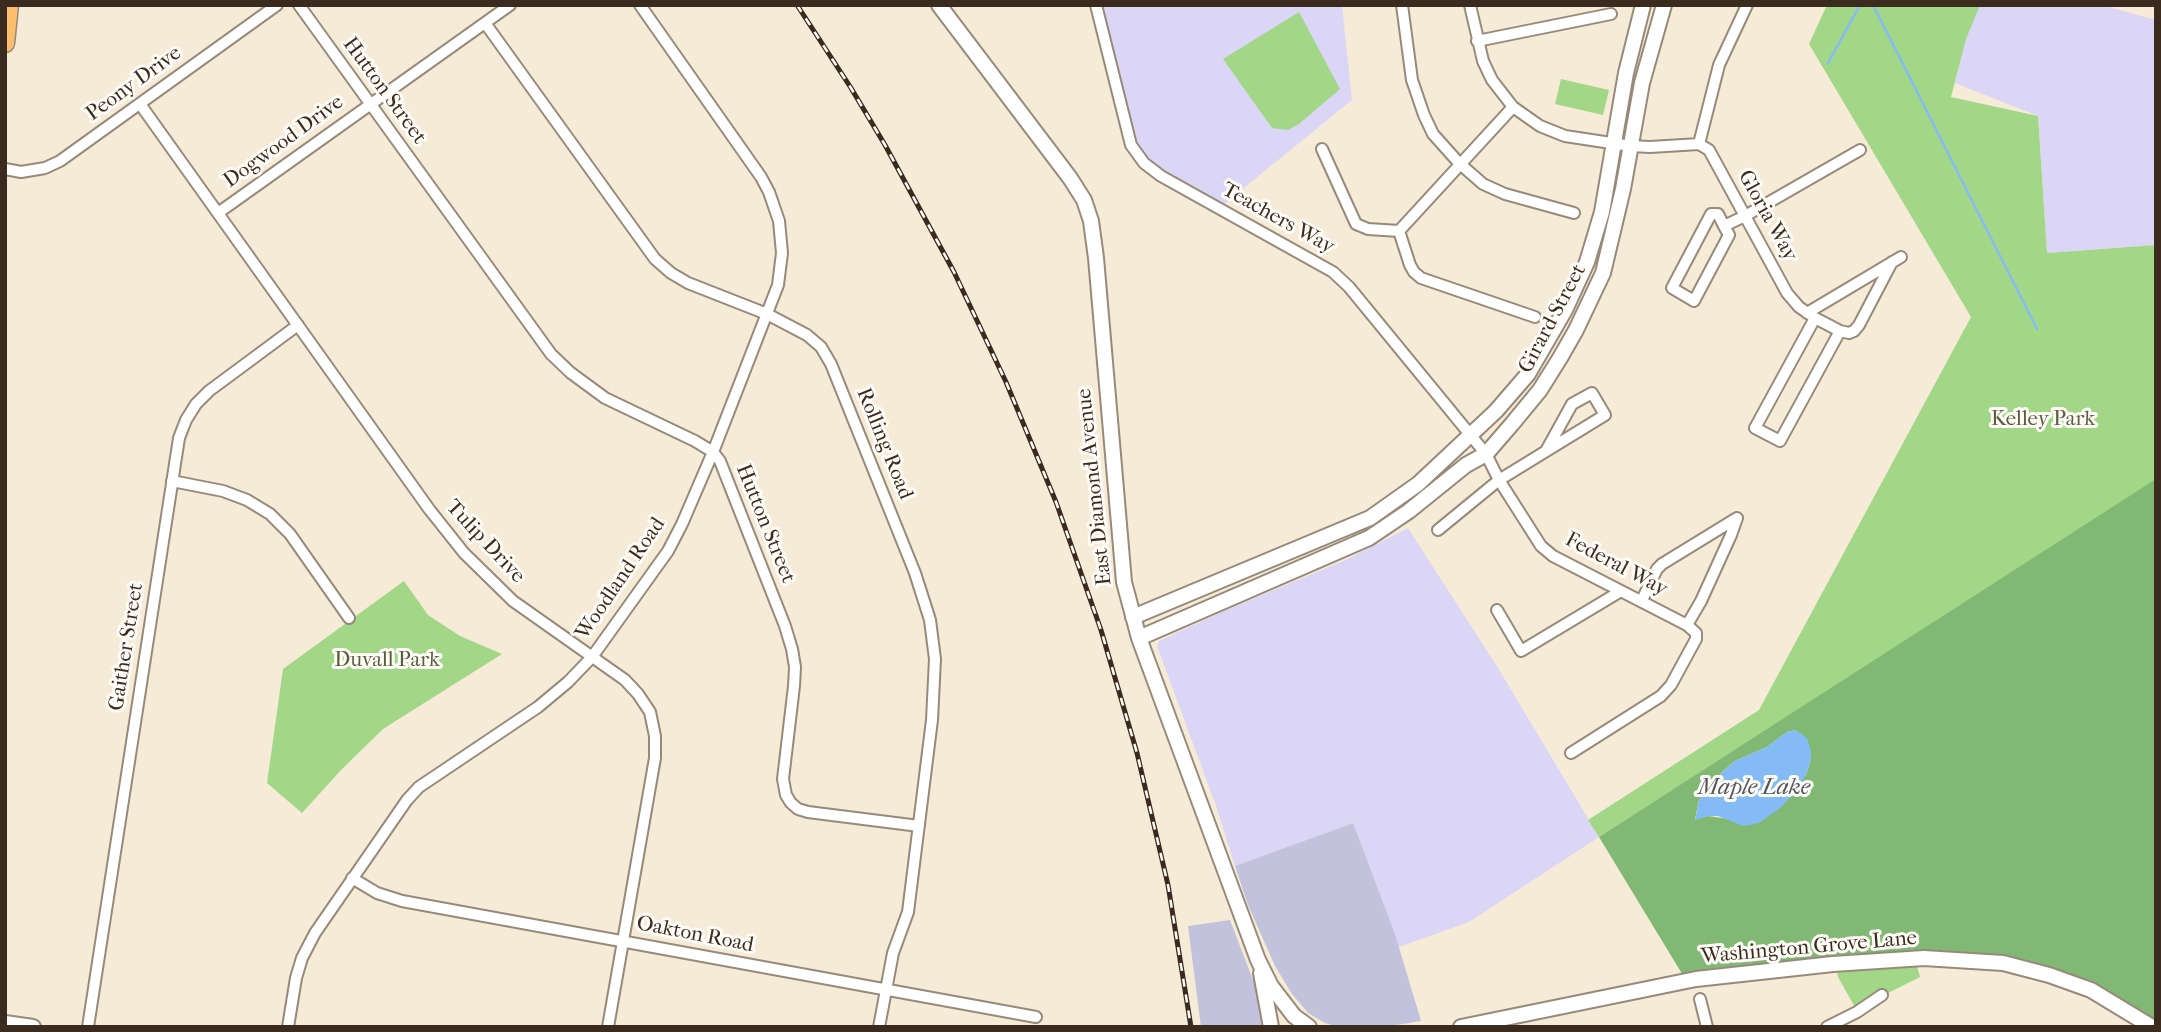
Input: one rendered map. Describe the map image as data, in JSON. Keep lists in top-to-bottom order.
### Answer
{
  "streets": {
    "street": [
      "Peony Drive",
      "Hutton Street",
      "Dogwood Drive",
      "Gloria Way",
      "Teachers Way",
      "Girard Street",
      "Rolling Road",
      "East Diamond Avenue",
      "Tulip Drive",
      "Federal Way",
      "Woodland Road",
      "Gaither Street",
      "Oakton Road",
      "Washington Grove Lane"
    ]
  },
  "crossings": [
    ["Peony Drive", "Tulip Drive"],
    ["Hutton Street", "Dogwood Drive"],
    ["Hutton Street", "Rolling Road"],
    ["Hutton Street", "Woodland Road"],
    ["Dogwood Drive", "Rolling Road"],
    ["Dogwood Drive", "Tulip Drive"],
    ["Teachers Way", "Girard Street"],
    ["Teachers Way", "Federal Way"],
    ["Girard Street", "East Diamond Avenue"],
    ["Girard Street", "Federal Way"],
    ["Rolling Road", "Woodland Road"],
    ["Rolling Road", "Oakton Road"],
    ["Tulip Drive", "Woodland Road"],
    ["Tulip Drive", "Gaither Street"],
    ["Tulip Drive", "Oakton Road"],
    ["Woodland Road", "Oakton Road"]
  ],
  "water": ["Maple Lake"],
  "parks": ["Kelley Park", "Duvall Park"]
}
